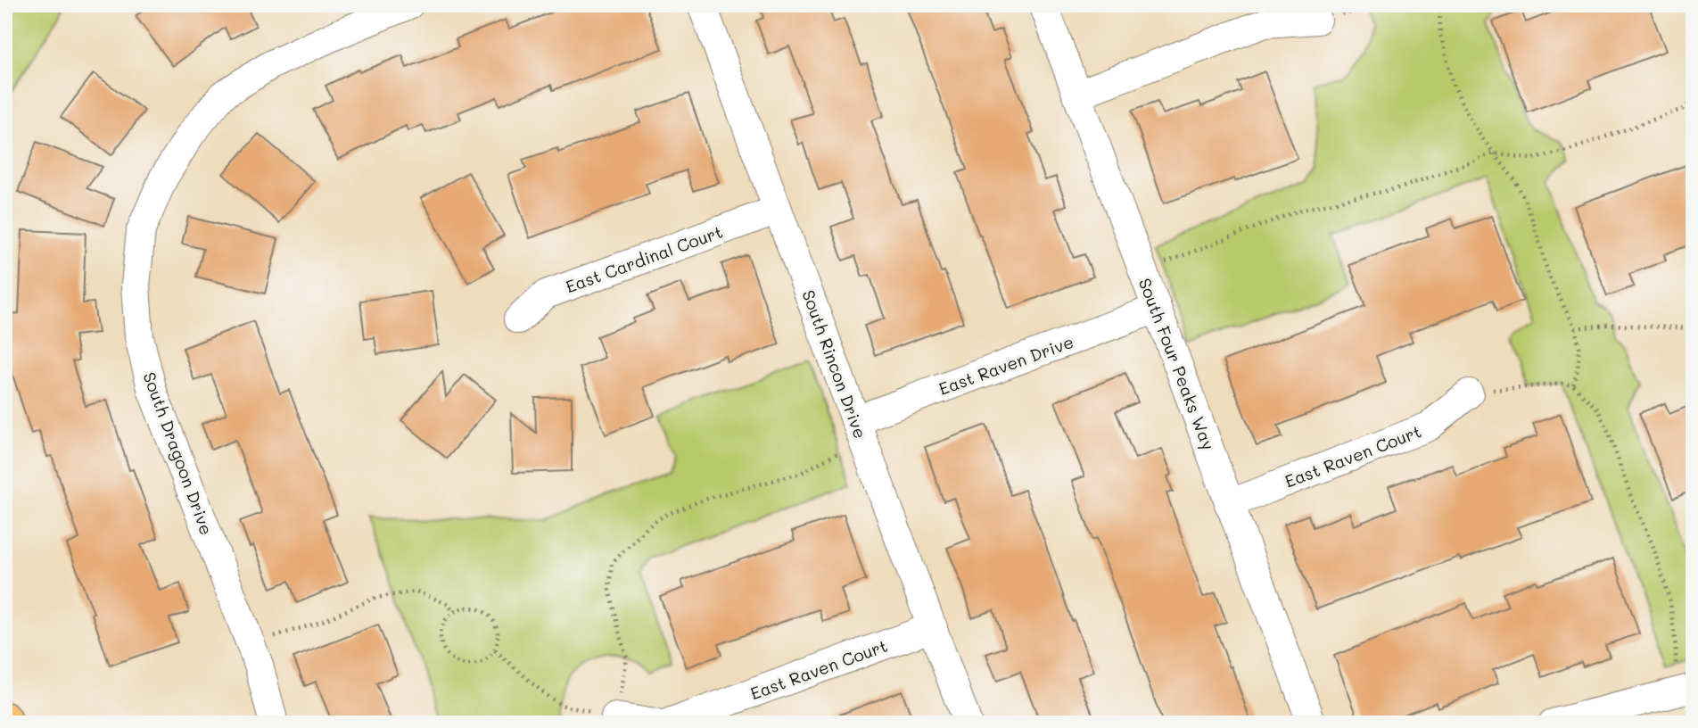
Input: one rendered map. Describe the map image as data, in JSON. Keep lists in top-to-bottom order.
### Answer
{
  "streets": {
    "street": [
      "East Cardinal Court",
      "South Rincon Drive",
      "South Four Peaks Way",
      "East Raven Drive",
      "South Dragoon Drive",
      "East Raven Court"
    ]
  },
  "crossings": [
    ["East Cardinal Court", "South Rincon Drive"],
    ["South Rincon Drive", "East Raven Drive"],
    ["South Rincon Drive", "East Raven Court"],
    ["South Four Peaks Way", "East Raven Drive"],
    ["South Four Peaks Way", "East Raven Court"]
  ]
}
